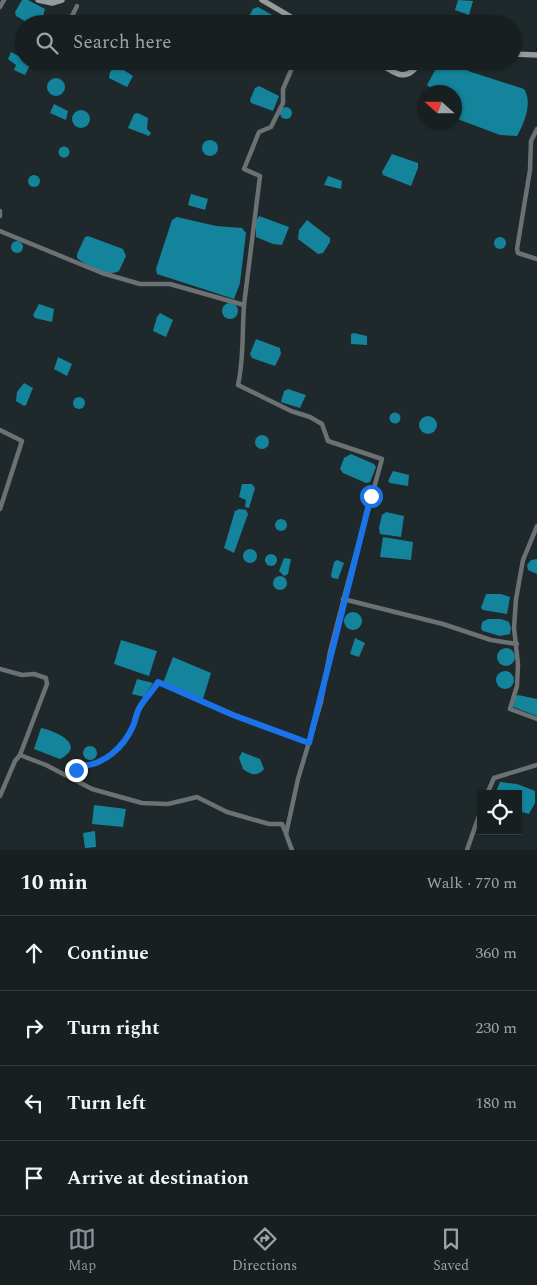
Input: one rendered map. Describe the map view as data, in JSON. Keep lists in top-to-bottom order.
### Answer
{
  "north": "left",
  "page": {
    "search": "Search here",
    "heading": ["10 min", "Walk · 770 m"],
    "list": [
      ["Continue", "360 m"],
      ["Turn right", "230 m"],
      ["Turn left", "180 m"],
      "Arrive at destination"
    ],
    "nav": ["Map", "Directions", "Saved"]
  }
}
